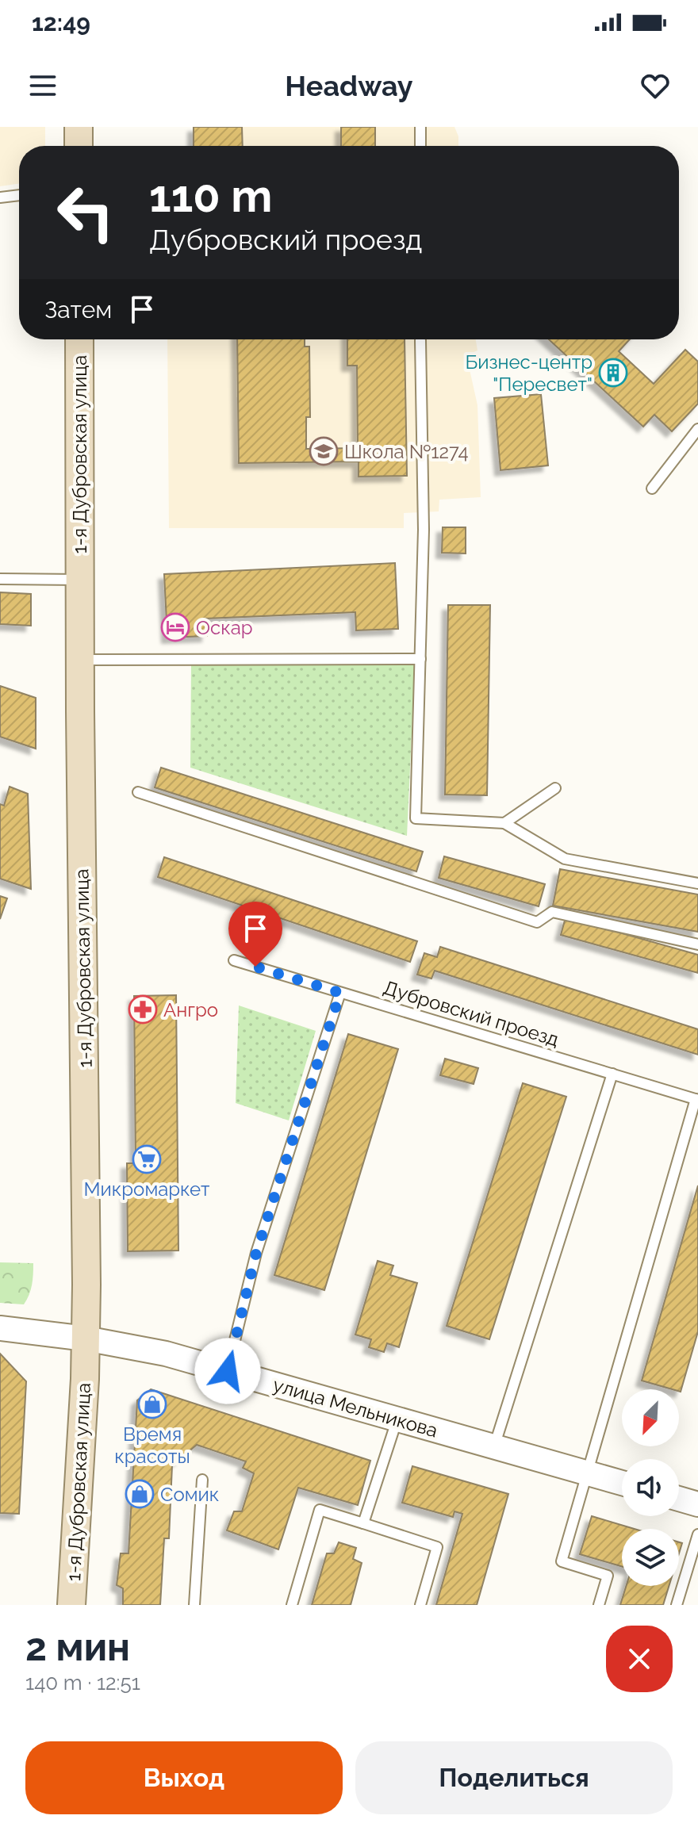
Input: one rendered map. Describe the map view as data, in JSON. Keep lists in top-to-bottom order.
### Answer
{
  "streets": {
    "main road": ["1-я Дубровская улица"],
    "street": ["улица Мельникова"],
    "lane": ["Дубровский проезд"]
  },
  "crossings": [
    ["1-я Дубровская улица", "улица Мельникова"]
  ],
  "places": {
    "building": ["Бизнес-центр \"Пересвет\""],
    "school or university": ["Школа №1274"],
    "hotel": ["Оскар"],
    "pharmacy": ["Ангро"],
    "supermarket": ["Микромаркет"],
    "shop": ["Время красоты", "Сомик"]
  },
  "north": "bottom left",
  "page": {
    "status": "12:49",
    "header": "Headway",
    "turn": ["110 m", "Дубровский проезд"],
    "then": "Затем",
    "heading": ["2 мин", "140 m · 12:51"],
    "buttons": ["Выход", "Поделиться"]
  }
}
